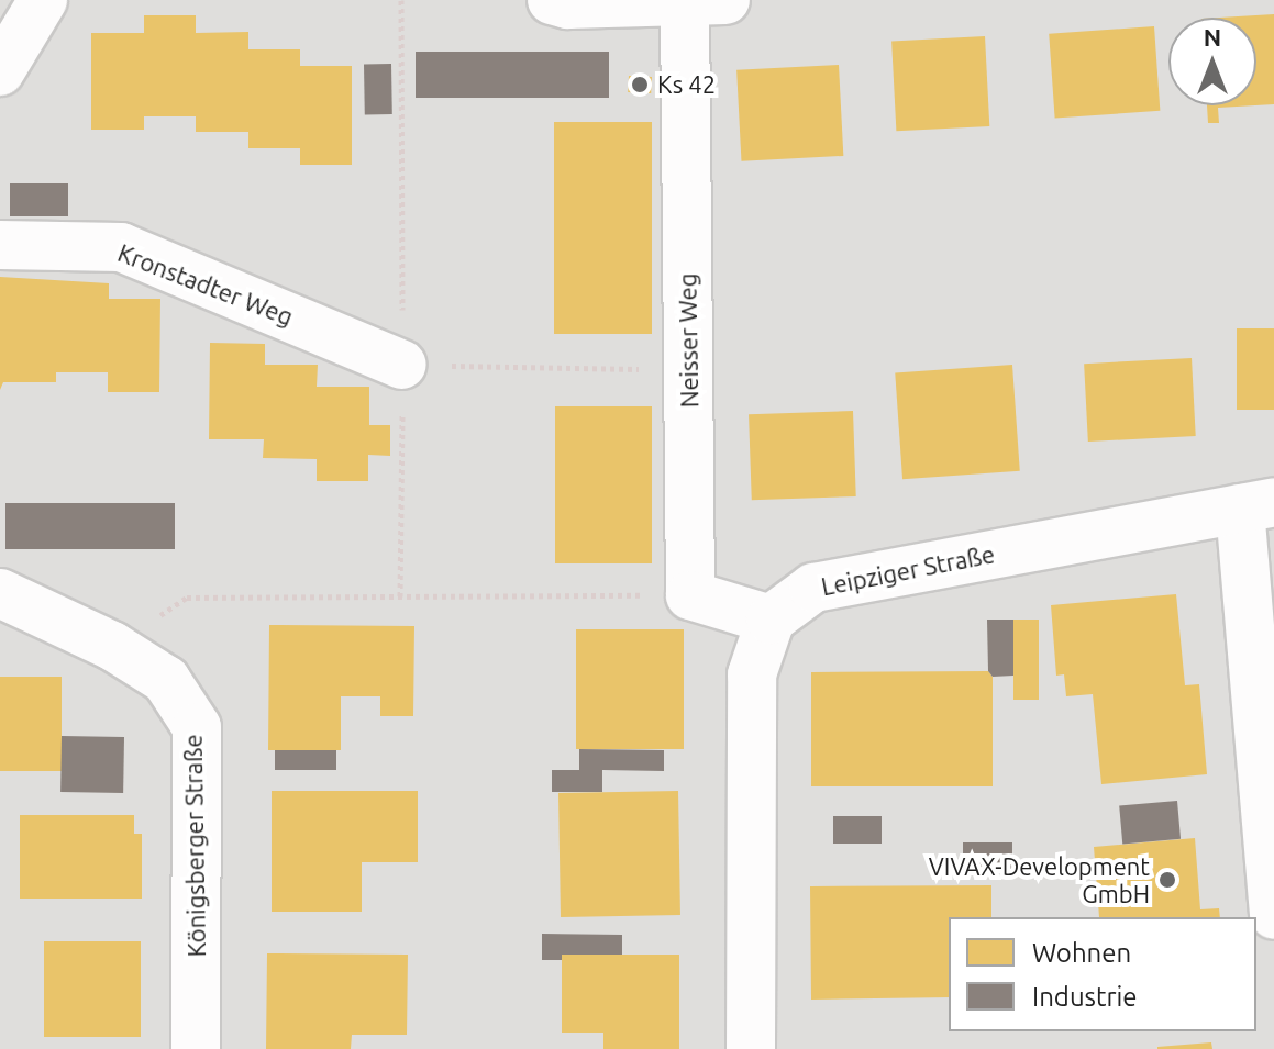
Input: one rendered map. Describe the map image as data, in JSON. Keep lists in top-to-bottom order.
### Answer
{
  "streets": {
    "street": [
      "Kronstadter Weg",
      "Neisser Weg",
      "Leipziger Straße",
      "Königsberger Straße"
    ]
  },
  "places": ["Ks 42", "VIVAX-Development GmbH"],
  "legend": ["Wohnen", "Industrie"],
  "north": "top"
}
